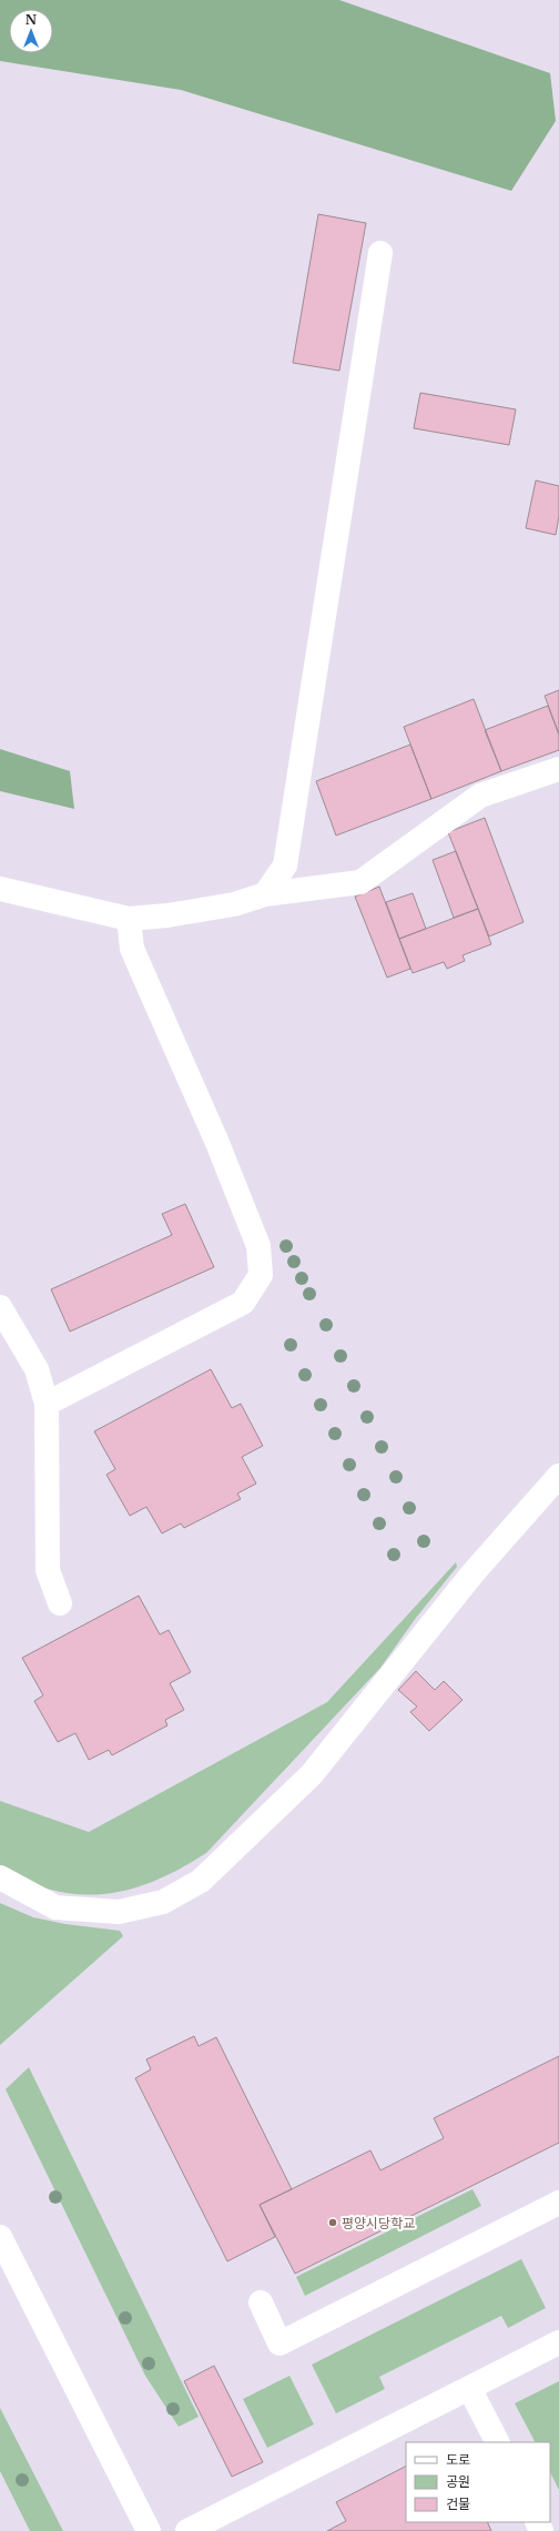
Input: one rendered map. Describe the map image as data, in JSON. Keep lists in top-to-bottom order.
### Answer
{
  "places": ["평양시당학교"],
  "legend": ["도로", "공원", "건물"],
  "north": "top"
}
